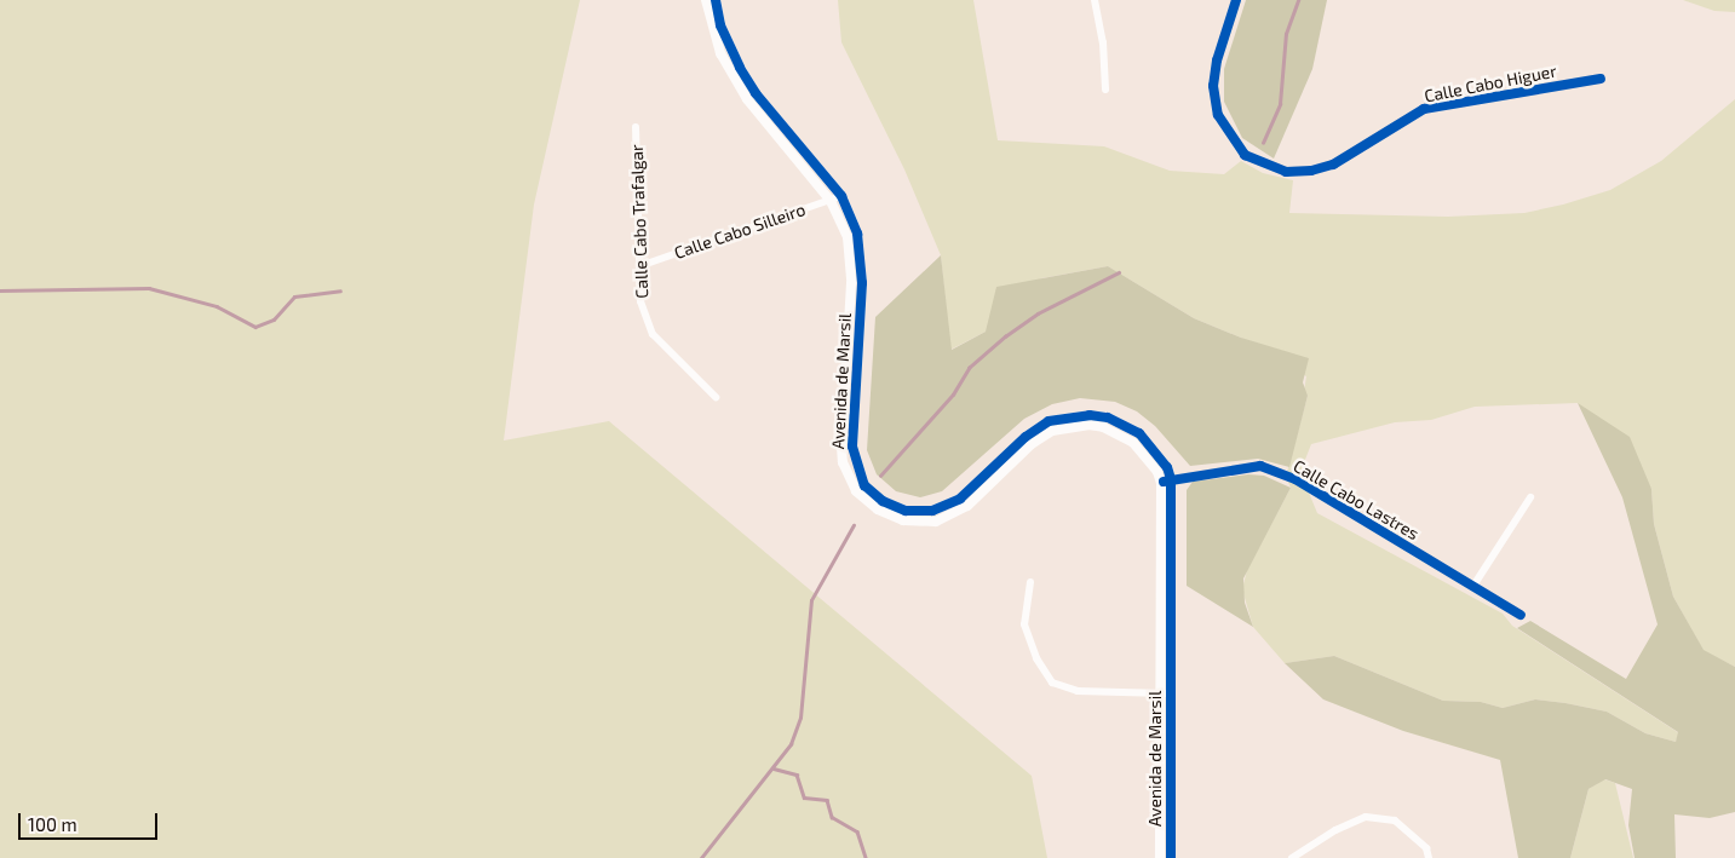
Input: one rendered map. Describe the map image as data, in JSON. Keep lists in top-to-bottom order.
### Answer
{
  "streets": {
    "street": [
      "Calle Cabo Higuer",
      "Calle Cabo Trafalgar",
      "Calle Cabo Silleiro",
      "Avenida de Marsil",
      "Calle Cabo Lastres"
    ]
  },
  "crossings": [
    ["Calle Cabo Trafalgar", "Calle Cabo Silleiro"],
    ["Calle Cabo Silleiro", "Avenida de Marsil"],
    ["Avenida de Marsil", "Calle Cabo Lastres"]
  ],
  "scale_bar": "100 m"
}
